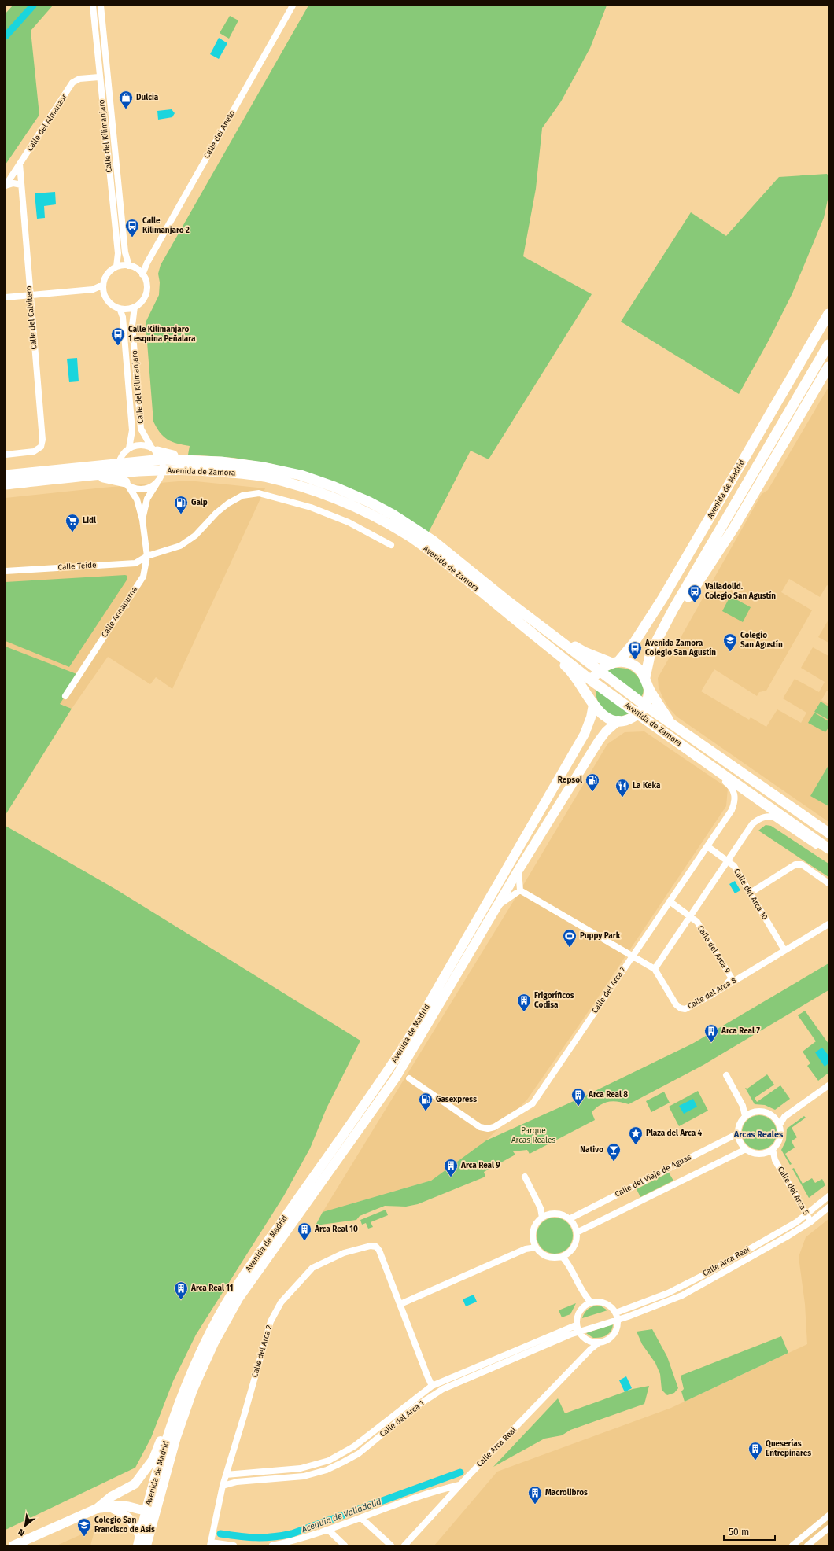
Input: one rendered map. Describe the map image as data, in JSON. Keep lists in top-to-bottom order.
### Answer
{
  "streets": {
    "highway": ["Avenida de Zamora", "Avenida de Madrid"],
    "street": [
      "Calle del Almanzor",
      "Calle del Aneto",
      "Calle del Kilimanjaro",
      "Calle del Calvitero",
      "Calle Teide",
      "Calle Annapurna",
      "Calle del Arca 10",
      "Calle del Arca 9",
      "Calle del Arca 7",
      "Calle del Arca 8",
      "Calle del Viaje de Aguas",
      "Calle del Arca 5",
      "Calle Arca Real",
      "Calle del Arca 2",
      "Calle del Arca 1"
    ]
  },
  "crossings": [
    ["Calle del Almanzor", "Calle del Kilimanjaro"],
    ["Calle del Almanzor", "Calle del Calvitero"],
    ["Calle del Aneto", "Calle del Kilimanjaro"],
    ["Calle del Kilimanjaro", "Avenida de Zamora"],
    ["Calle del Kilimanjaro", "Calle Annapurna"],
    ["Avenida de Zamora", "Avenida de Madrid"],
    ["Avenida de Zamora", "Calle Annapurna"],
    ["Avenida de Zamora", "Calle del Arca 7"],
    ["Calle Teide", "Calle Annapurna"],
    ["Calle del Arca 10", "Calle del Arca 7"],
    ["Calle del Arca 10", "Calle del Arca 8"],
    ["Calle del Arca 9", "Calle del Arca 7"],
    ["Calle del Arca 9", "Calle del Arca 8"],
    ["Calle del Arca 7", "Calle del Arca 8"],
    ["Calle del Viaje de Aguas", "Calle del Arca 5"],
    ["Calle del Arca 5", "Calle Arca Real"],
    ["Calle Arca Real", "Calle del Arca 1"],
    ["Calle del Arca 2", "Calle del Arca 1"]
  ],
  "districts": ["Arcas Reales"],
  "water": ["Acequia de Valladolid"],
  "parks": ["Parque Arcas Reales"],
  "places": {
    "shop": ["Dulcia"],
    "bus stop": [
      "Calle Kilimanjaro 2",
      "Calle Kilimanjaro 1 esquina Peñalara",
      "Valladolid. Colegio San Agustín",
      "Avenida Zamora Colegio San Agustín"
    ],
    "fuel station": ["Galp", "Repsol", "Gasexpress"],
    "supermarket": ["Lidl"],
    "school or university": ["Colegio San Agustín", "Colegio San Francisco de Asís"],
    "restaurant": ["La Keka"],
    "sports": ["Puppy Park"],
    "building": [
      "Frigoríficos Codisa",
      "Arca Real 7",
      "Arca Real 8",
      "Arca Real 9",
      "Arca Real 10",
      "Arca Real 11",
      "Queserías Entrepinares",
      "Macrolibros"
    ],
    "place": ["Plaza del Arca 4"],
    "bar": ["Nativo"]
  },
  "scale_bar": "50 m",
  "north": "bottom left"
}
